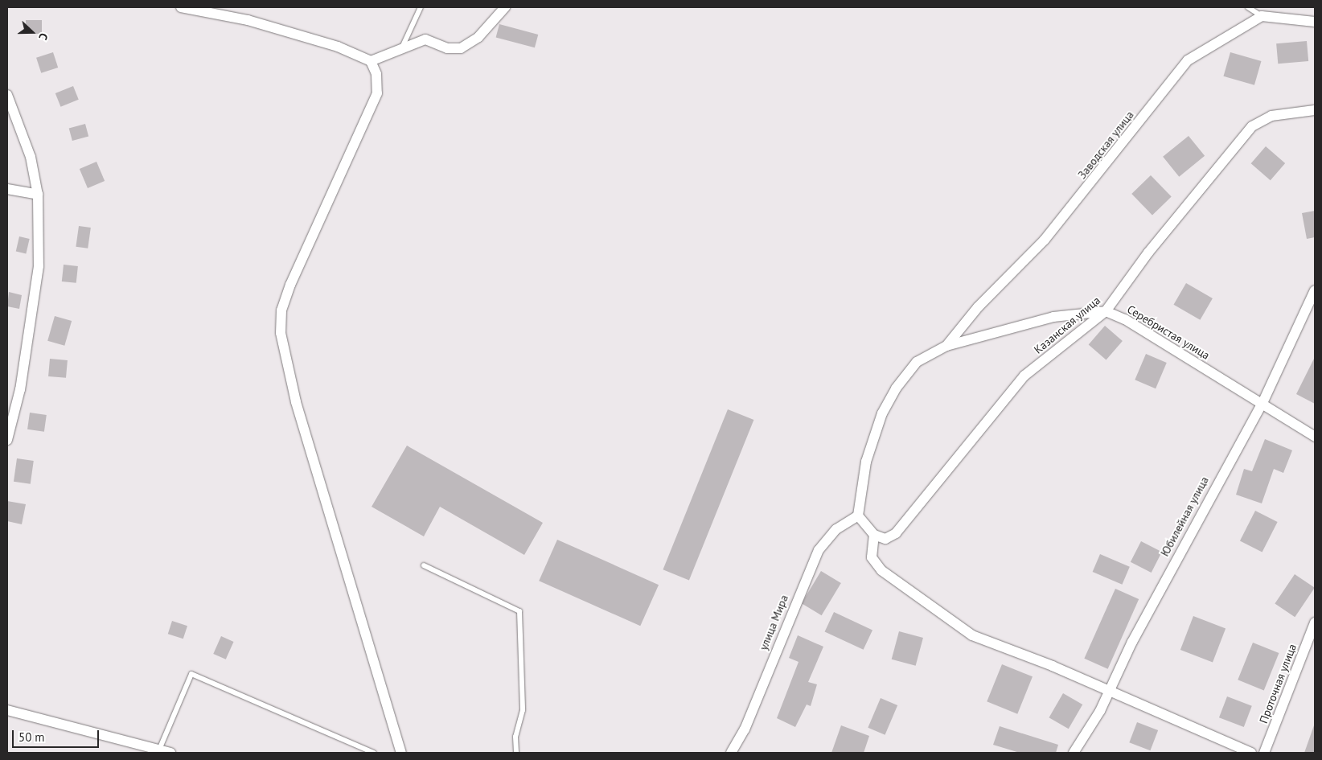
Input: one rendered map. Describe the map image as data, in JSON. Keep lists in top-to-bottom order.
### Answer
{
  "streets": {
    "street": [
      "Заводская улица",
      "Казанская улица",
      "Серебристая улица",
      "Юбилейная улица",
      "улица Мира",
      "Проточная улица"
    ]
  },
  "crossings": [
    ["Казанская улица", "Серебристая улица"],
    ["Серебристая улица", "Юбилейная улица"]
  ],
  "scale_bar": "50 m",
  "north": "right"
}
